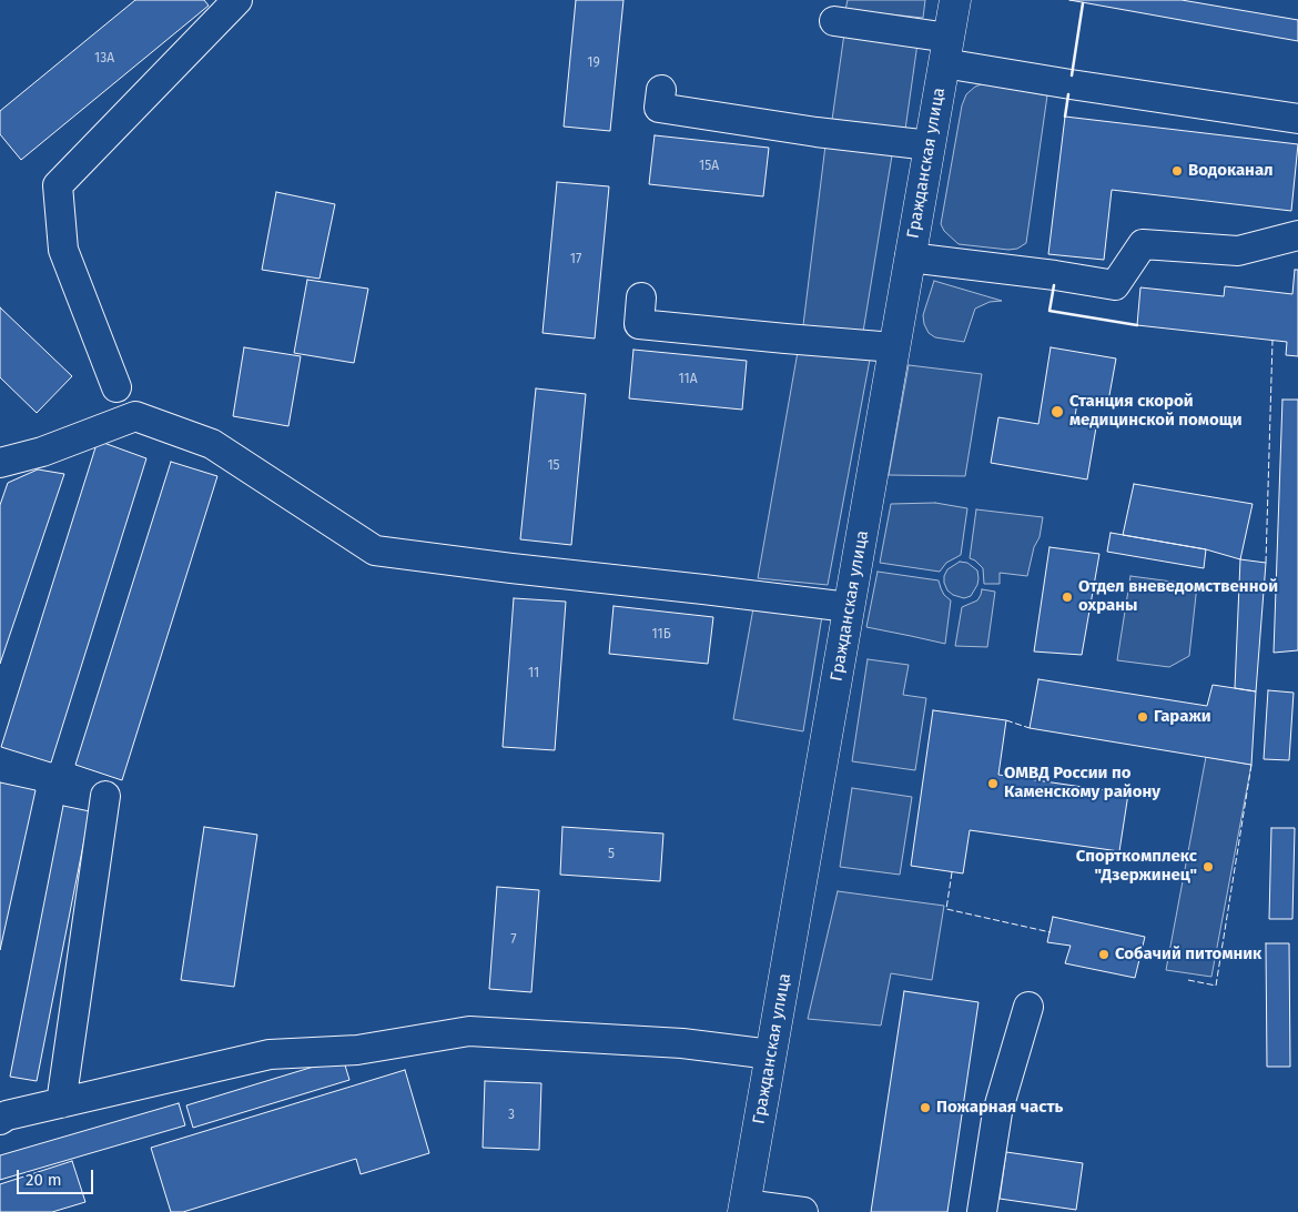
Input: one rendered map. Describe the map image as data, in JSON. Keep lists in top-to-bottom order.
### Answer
{
  "streets": {
    "main road": ["Гражданская улица"]
  },
  "places": [
    "Водоканал",
    "Станция скорой медицинской помощи",
    "Отдел вневедомственной охраны",
    "Гаражи",
    "ОМВД России по Каменскому району",
    "Спорткомплекс \"Дзержинец\"",
    "Собачий питомник",
    "Пожарная часть"
  ],
  "house_numbers": [
    "13А",
    "19",
    "15А",
    "17",
    "11А",
    "15",
    "11Б",
    "11",
    "5",
    "7",
    "3"
  ],
  "scale_bar": "20 m"
}
